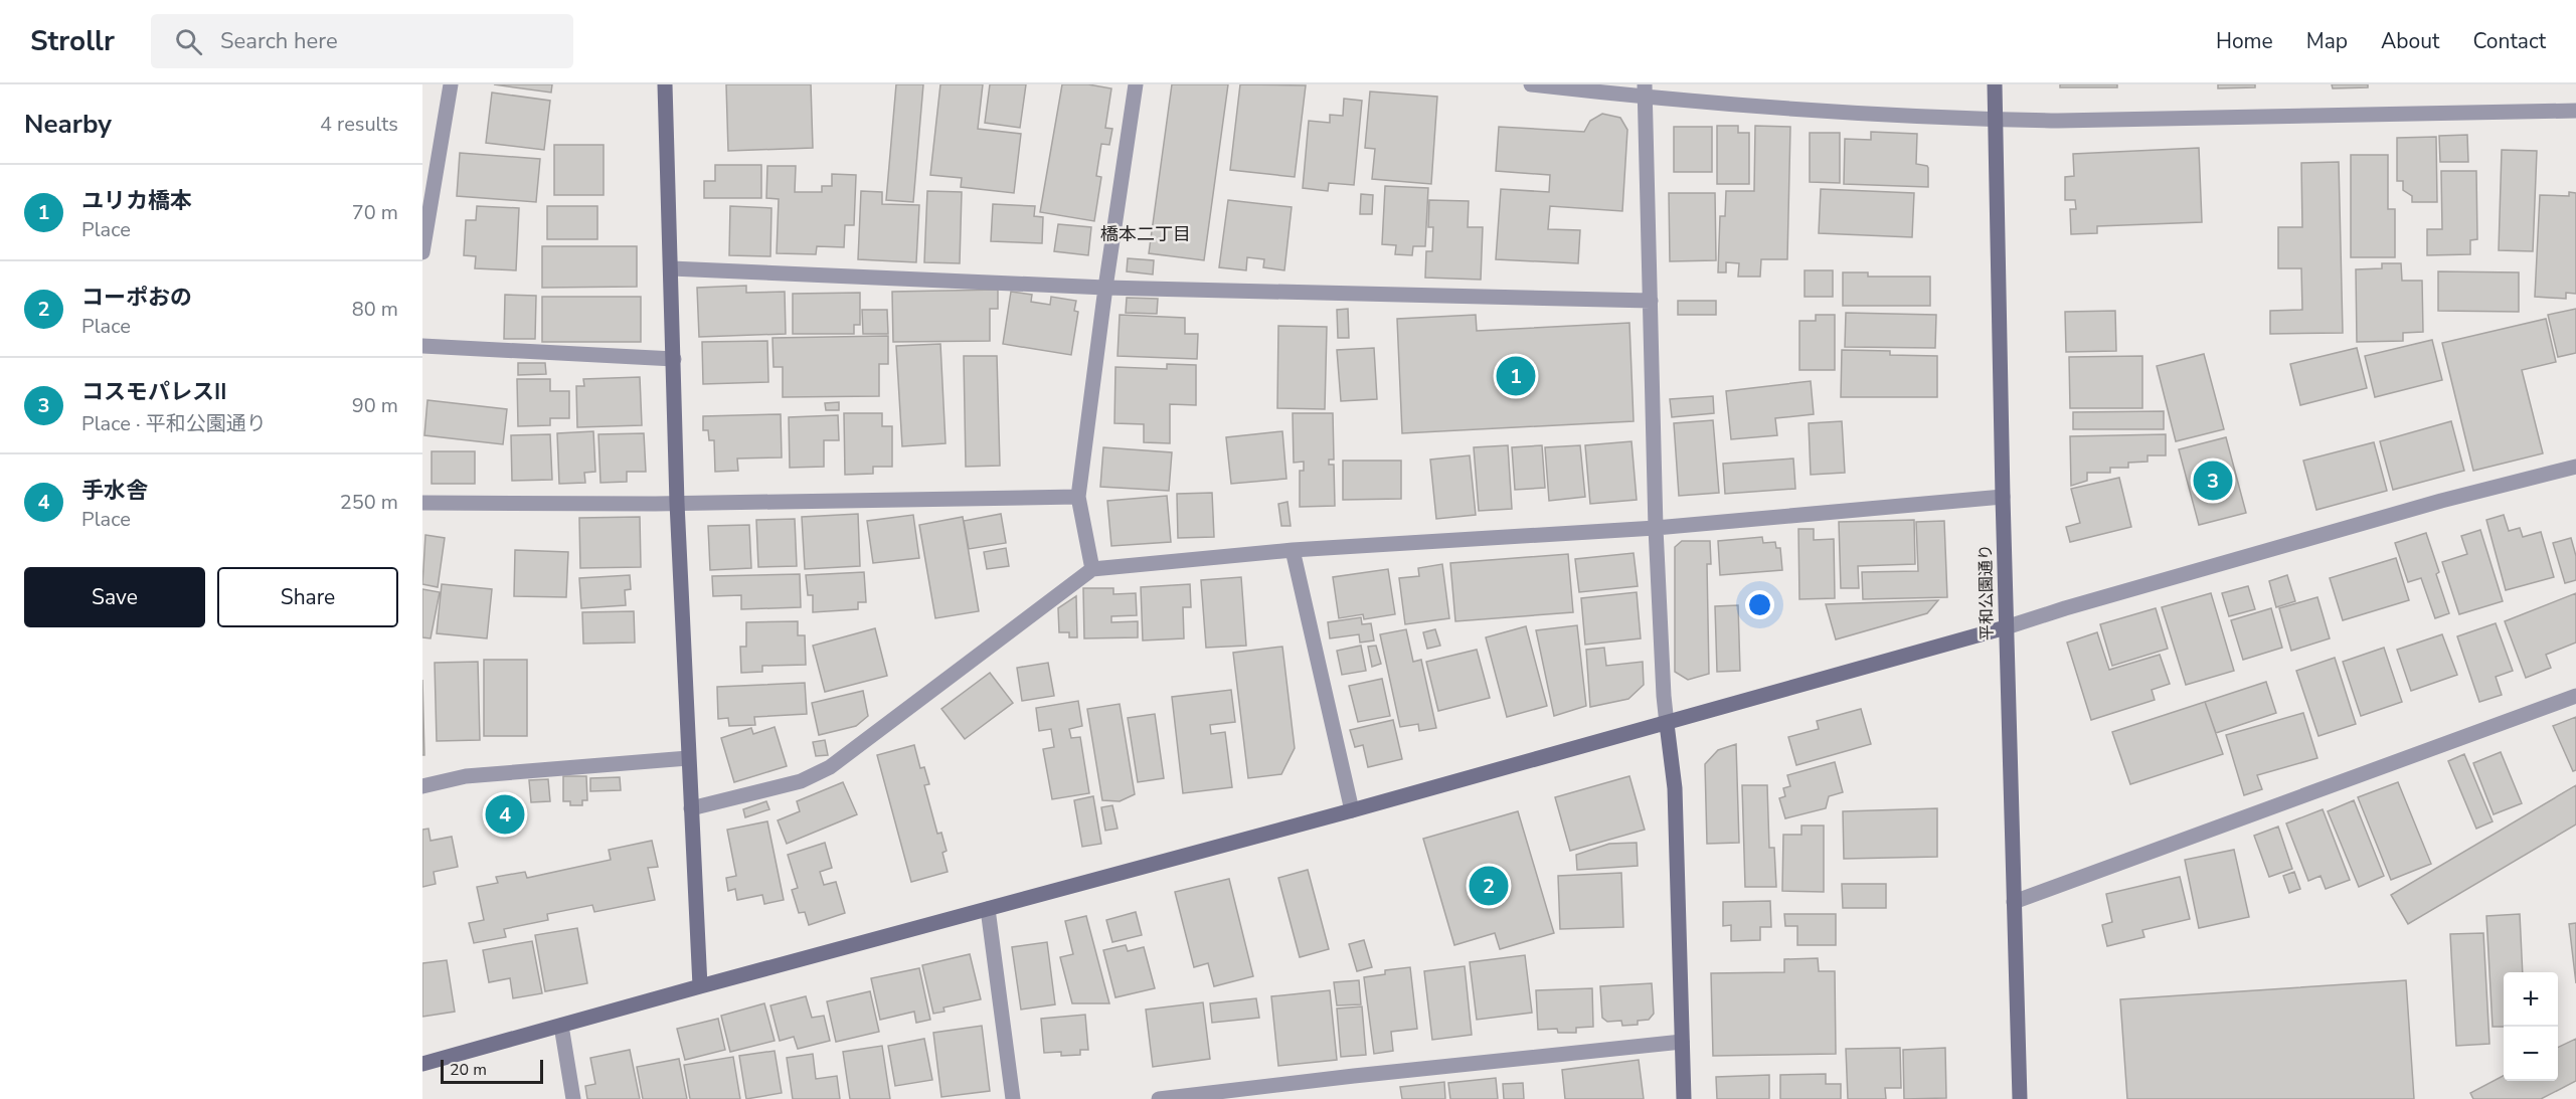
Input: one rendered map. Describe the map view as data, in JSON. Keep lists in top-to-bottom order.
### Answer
{
  "streets": {
    "street": ["平和公園通り"]
  },
  "districts": ["橋本二丁目"],
  "scale_bar": "20 m",
  "page": {
    "header": "Strollr",
    "search": "Search here",
    "nav": [
      "Home",
      "Map",
      "About",
      "Contact"
    ],
    "heading": ["Nearby", "4 results"],
    "list": [
      {
        "mark": "1",
        "name": "ユリカ橋本",
        "note": "Place",
        "value": "70 m"
      },
      {
        "mark": "2",
        "name": "コーポおの",
        "note": "Place",
        "value": "80 m"
      },
      {
        "mark": "3",
        "name": "コスモパレスII",
        "note": "Place · 平和公園通り",
        "value": "90 m"
      },
      {
        "mark": "4",
        "name": "手水舎",
        "note": "Place",
        "value": "250 m"
      }
    ],
    "pins": [
      "1",
      "3",
      "4",
      "2"
    ],
    "buttons": ["Save", "Share"],
    "map_buttons": ["+", "−"],
    "scale": "20 m"
  }
}
